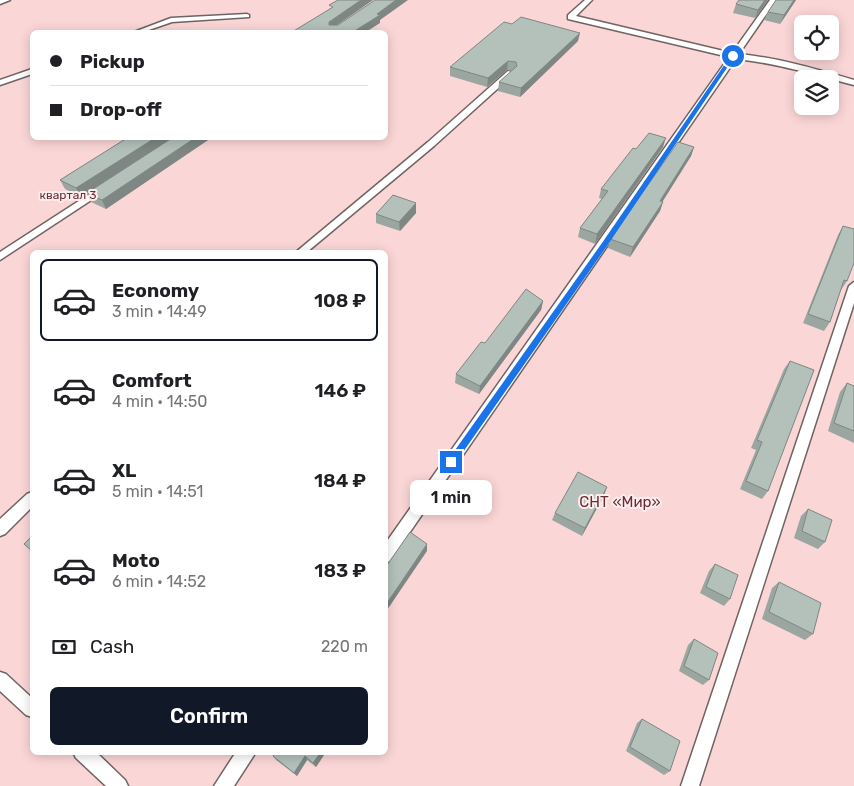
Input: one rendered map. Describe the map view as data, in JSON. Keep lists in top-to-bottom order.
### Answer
{
  "parks": ["квартал 3", "СНТ «Мир»"],
  "page": {
    "banner": ["Pickup", "Drop-off"],
    "list": [
      {
        "name": "Economy",
        "note": "3 min · 14:49",
        "value": "108 ₽"
      },
      {
        "name": "Comfort",
        "note": "4 min · 14:50",
        "value": "146 ₽"
      },
      {
        "name": "XL",
        "note": "5 min · 14:51",
        "value": "184 ₽"
      },
      {
        "name": "Moto",
        "note": "6 min · 14:52",
        "value": "183 ₽"
      }
    ],
    "bubble": "1 min",
    "pay": ["Cash", "220 m"],
    "buttons": "Confirm"
  }
}
